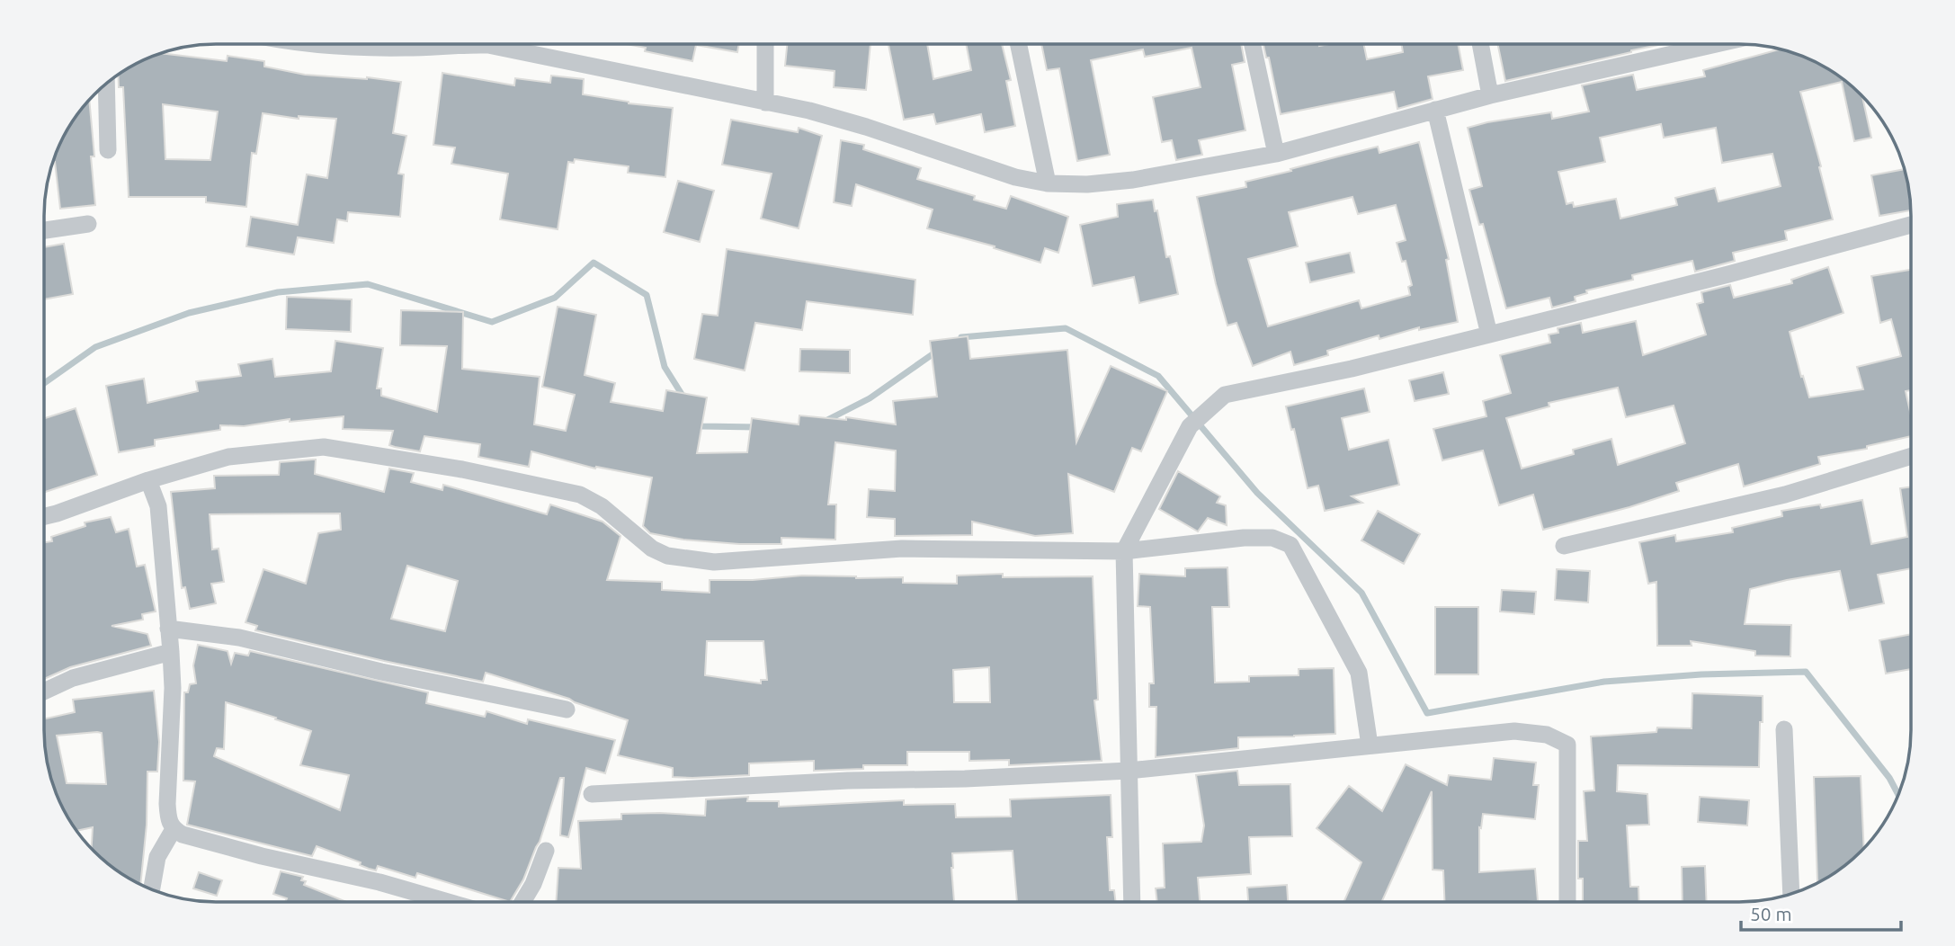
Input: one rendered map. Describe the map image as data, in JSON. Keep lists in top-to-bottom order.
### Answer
{
  "scale_bar": "50 m"
}
